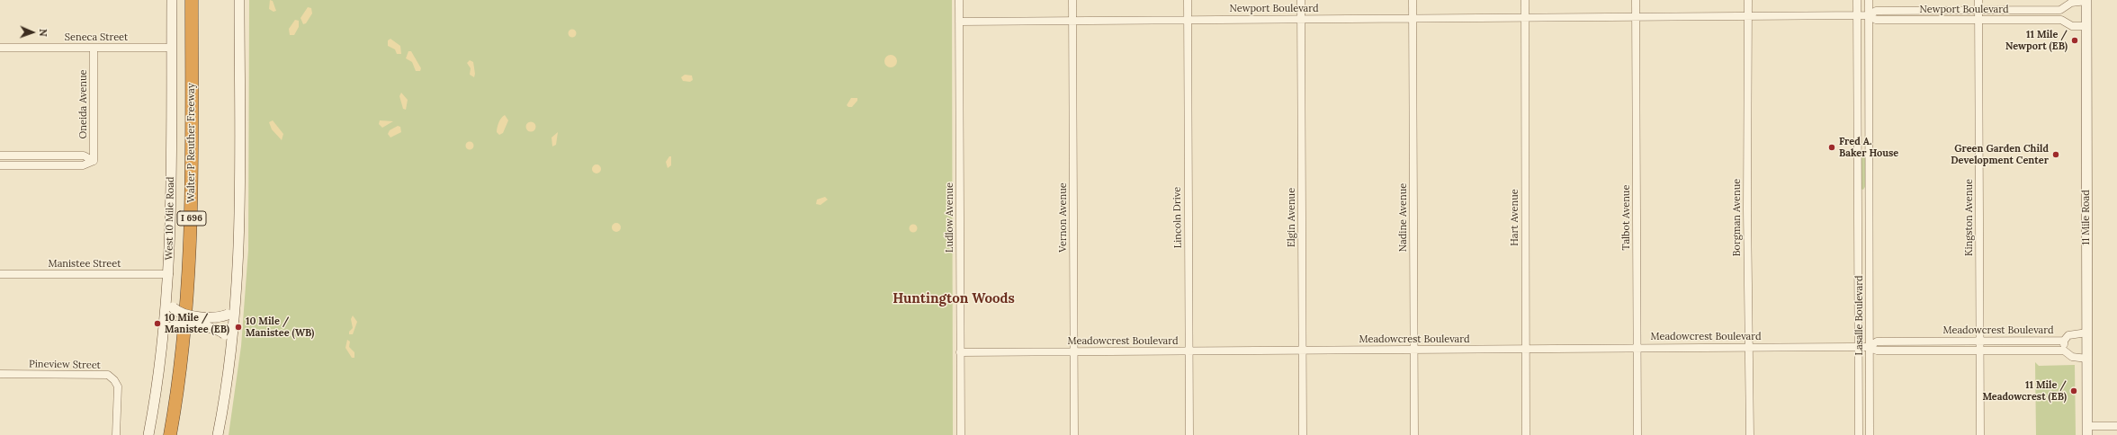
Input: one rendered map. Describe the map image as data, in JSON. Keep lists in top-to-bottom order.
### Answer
{
  "streets": {
    "highway": ["Walter P Reuther Freeway", "I 696"],
    "main road": ["11 Mile Road", "West 10 Mile Road"],
    "street": [
      "Newport Boulevard",
      "Seneca Street",
      "Oneida Avenue",
      "Ludlow Avenue",
      "Vernon Avenue",
      "Lincoln Drive",
      "Elgin Avenue",
      "Nadine Avenue",
      "Hart Avenue",
      "Talbot Avenue",
      "Borgman Avenue",
      "Kingston Avenue",
      "Manistee Street",
      "Lasalle Boulevard",
      "Meadowcrest Boulevard",
      "Pineview Street"
    ]
  },
  "crossings": [
    ["Newport Boulevard", "Ludlow Avenue"],
    ["Newport Boulevard", "Vernon Avenue"],
    ["Newport Boulevard", "Lincoln Drive"],
    ["Newport Boulevard", "Elgin Avenue"],
    ["Newport Boulevard", "Nadine Avenue"],
    ["Newport Boulevard", "Hart Avenue"],
    ["Newport Boulevard", "Talbot Avenue"],
    ["Newport Boulevard", "Borgman Avenue"],
    ["Newport Boulevard", "Kingston Avenue"],
    ["Newport Boulevard", "11 Mile Road"],
    ["Newport Boulevard", "Lasalle Boulevard"],
    ["Seneca Street", "Oneida Avenue"],
    ["Seneca Street", "West 10 Mile Road"],
    ["Ludlow Avenue", "Meadowcrest Boulevard"],
    ["Vernon Avenue", "Meadowcrest Boulevard"],
    ["Lincoln Drive", "Meadowcrest Boulevard"],
    ["Elgin Avenue", "Meadowcrest Boulevard"],
    ["Nadine Avenue", "Meadowcrest Boulevard"],
    ["Hart Avenue", "Meadowcrest Boulevard"],
    ["Talbot Avenue", "Meadowcrest Boulevard"],
    ["Borgman Avenue", "Meadowcrest Boulevard"],
    ["Kingston Avenue", "Meadowcrest Boulevard"],
    ["11 Mile Road", "Meadowcrest Boulevard"],
    ["West 10 Mile Road", "Manistee Street"],
    ["Lasalle Boulevard", "Meadowcrest Boulevard"]
  ],
  "districts": ["Huntington Woods"],
  "places": [
    "11 Mile / Newport (EB)",
    "Fred A. Baker House",
    "Green Garden Child Development Center",
    "10 Mile / Manistee (EB)",
    "10 Mile / Manistee (WB)",
    "11 Mile / Meadowcrest (EB)"
  ],
  "north": "right"
}
